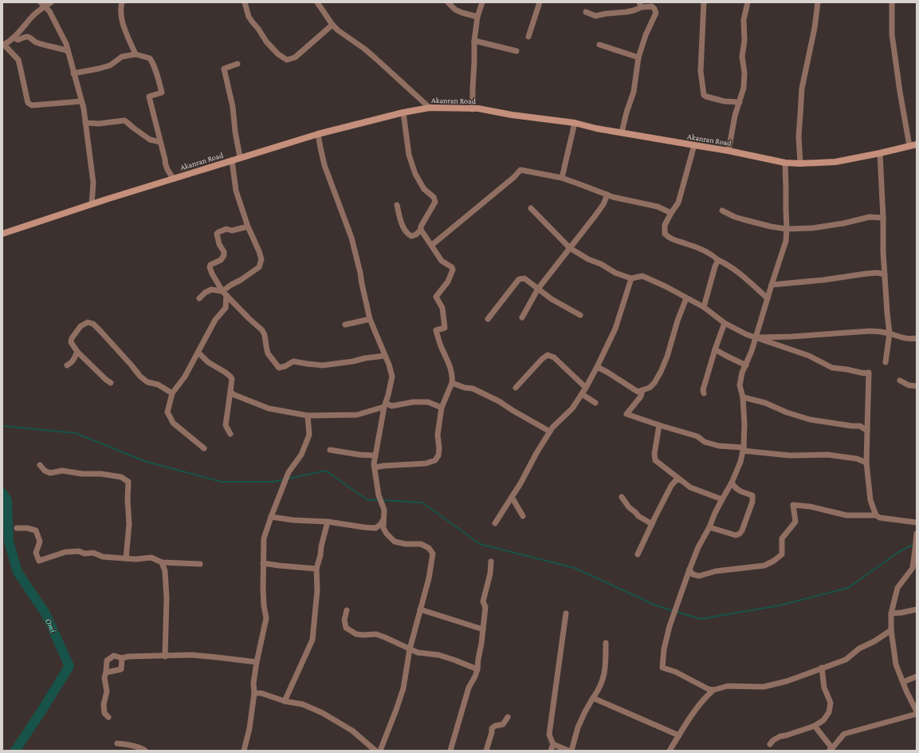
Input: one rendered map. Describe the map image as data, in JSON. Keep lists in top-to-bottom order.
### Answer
{
  "streets": {
    "main road": ["Akanran Road"]
  },
  "water": ["Omi"]
}
